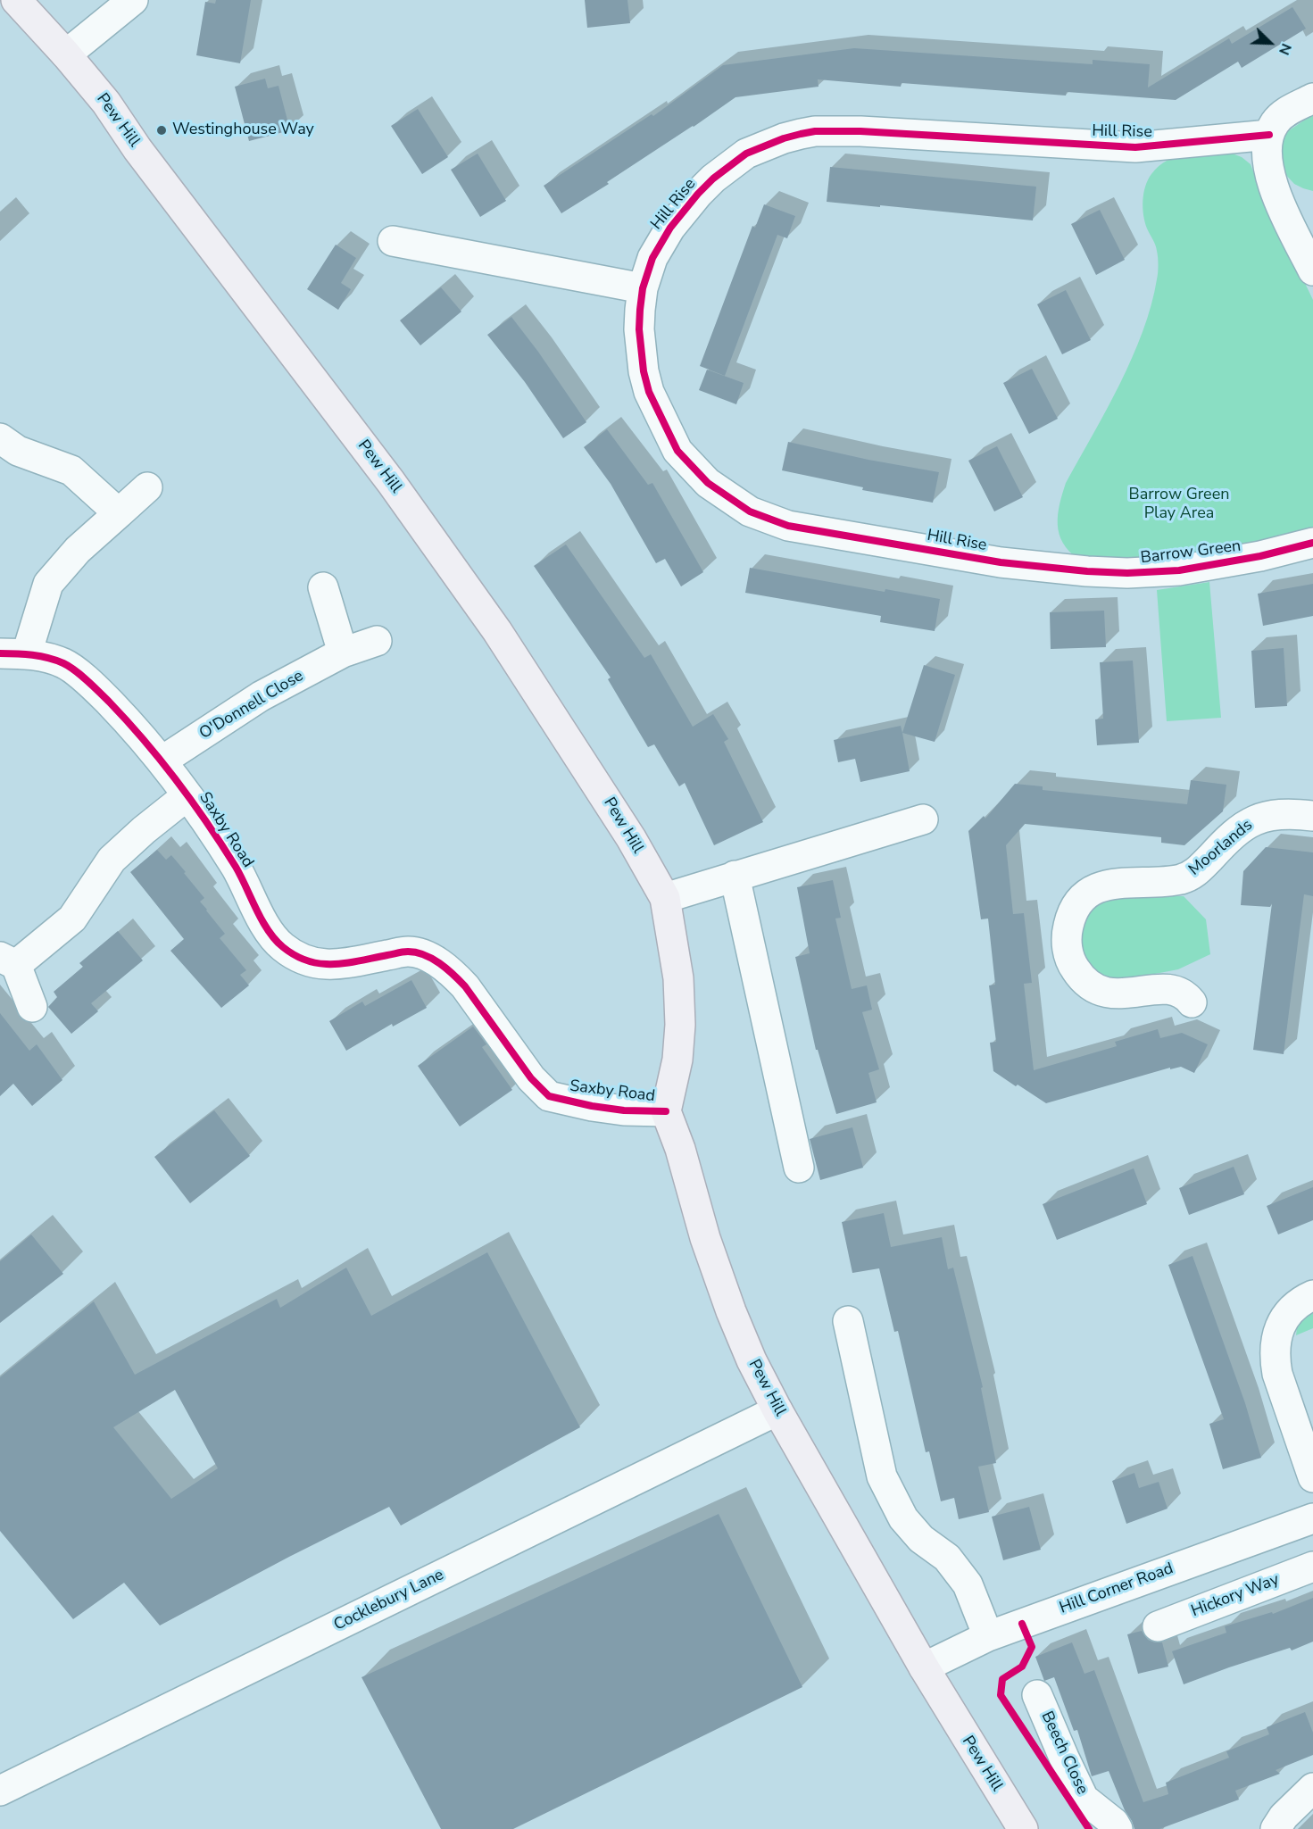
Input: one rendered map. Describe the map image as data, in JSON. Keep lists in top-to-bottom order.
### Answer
{
  "streets": {
    "main road": ["Pew Hill"],
    "street": [
      "Hill Rise",
      "Barrow Green",
      "O'Donnell Close",
      "Saxby Road",
      "Moorlands",
      "Hill Corner Road",
      "Hickory Way",
      "Cocklebury Lane",
      "Beech Close"
    ]
  },
  "crossings": [
    ["Pew Hill", "Saxby Road"],
    ["Pew Hill", "Hill Corner Road"],
    ["Pew Hill", "Cocklebury Lane"],
    ["Hill Rise", "Barrow Green"],
    ["O'Donnell Close", "Saxby Road"]
  ],
  "parks": ["Barrow Green Play Area"],
  "places": ["Westinghouse Way"],
  "north": "bottom right"
}
